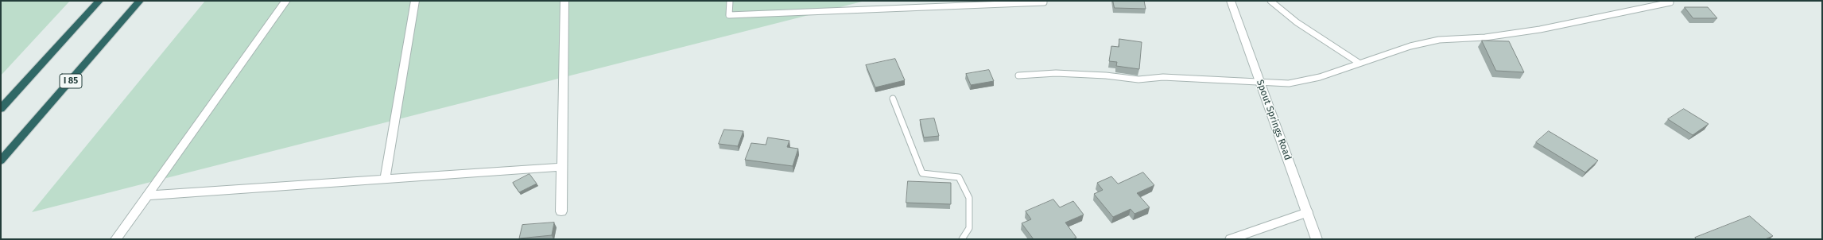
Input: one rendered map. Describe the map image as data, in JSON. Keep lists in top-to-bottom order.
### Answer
{
  "streets": {
    "highway": ["I 85"],
    "street": ["Spout Springs Road"]
  }
}
